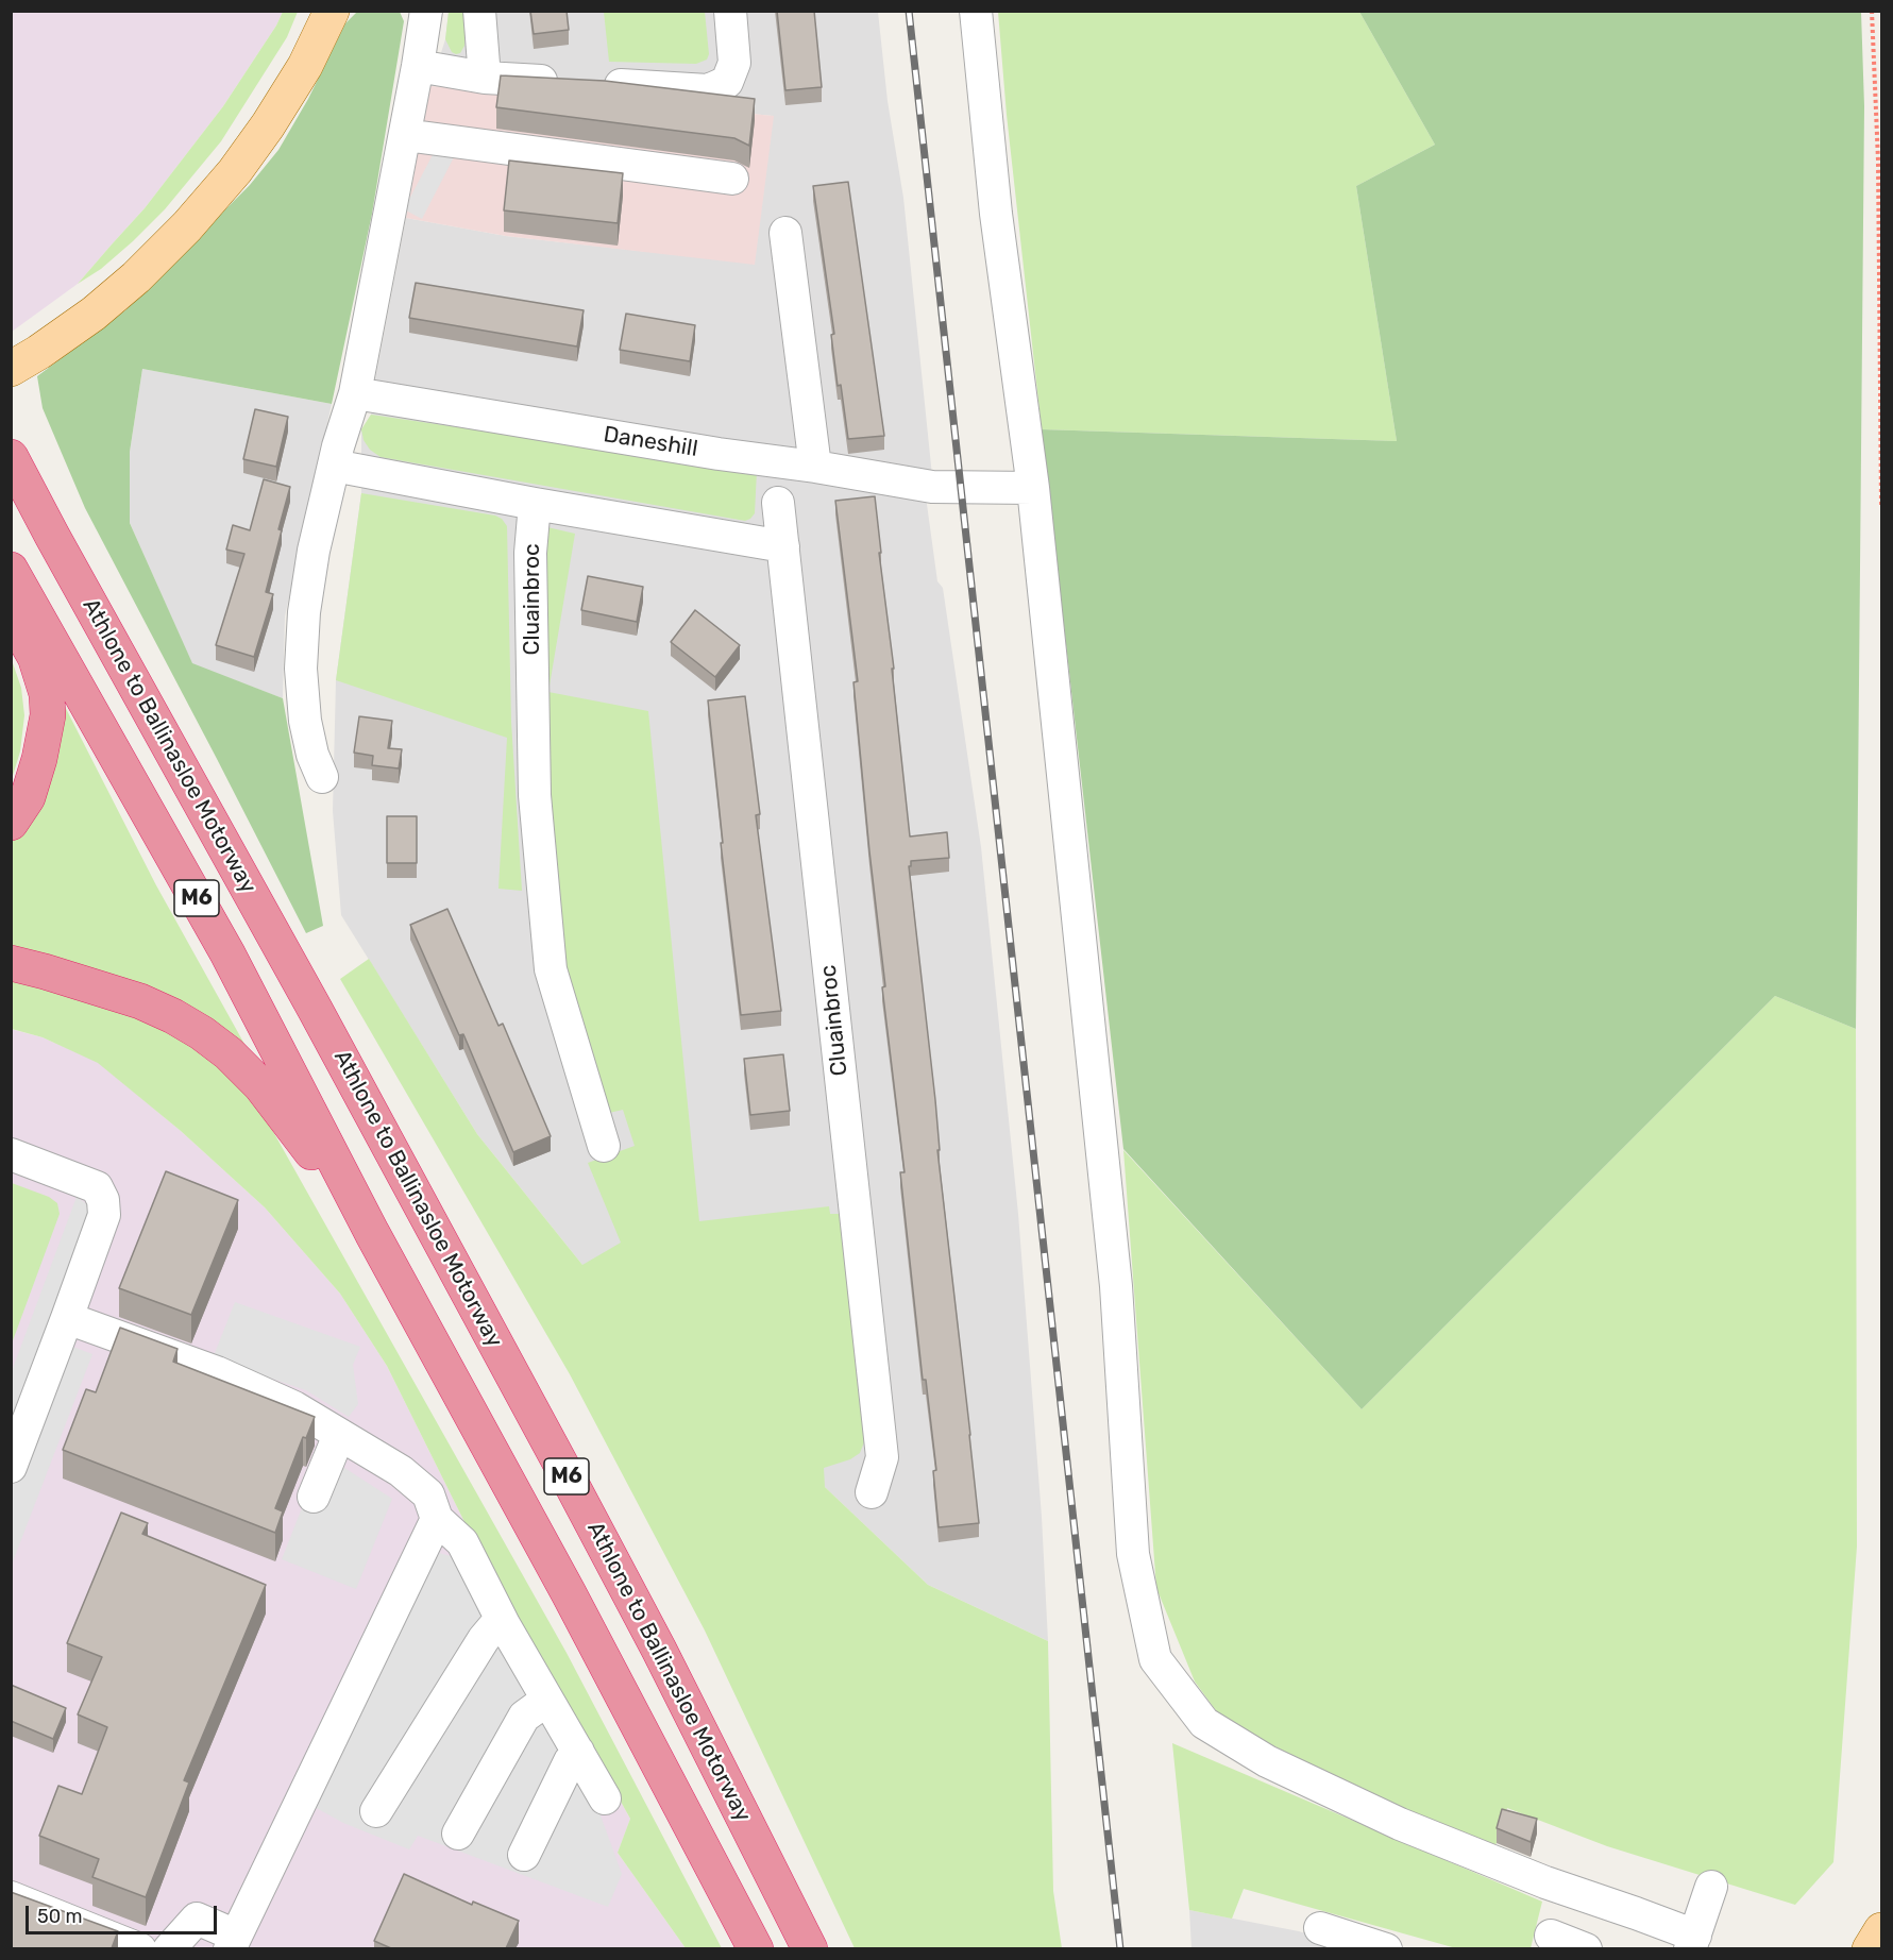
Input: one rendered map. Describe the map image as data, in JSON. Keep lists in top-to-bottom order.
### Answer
{
  "streets": {
    "highway": ["Athlone to Ballinasloe Motorway", "M6"],
    "street": ["Daneshill", "Cluainbroc"]
  },
  "scale_bar": "50 m"
}
